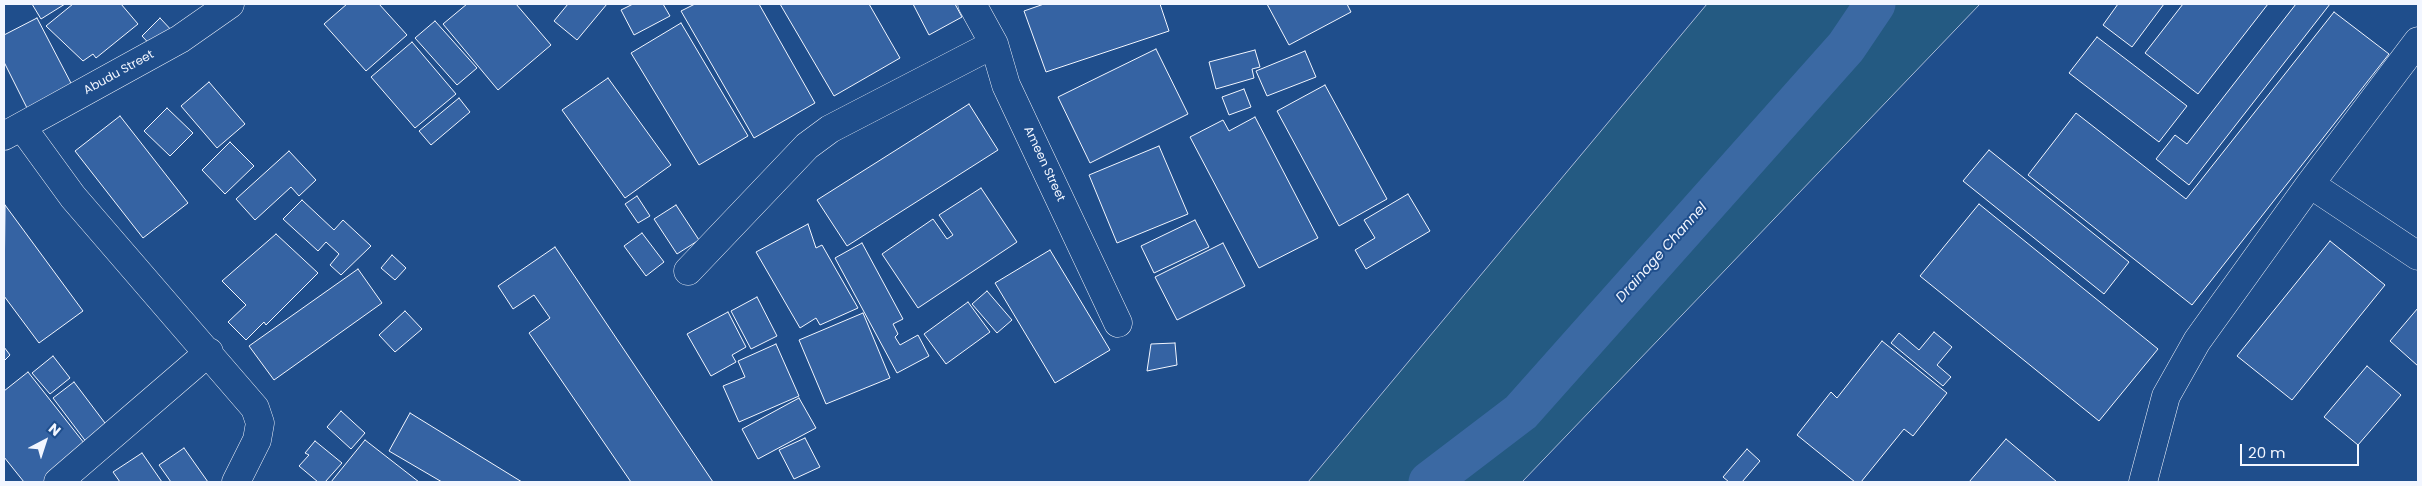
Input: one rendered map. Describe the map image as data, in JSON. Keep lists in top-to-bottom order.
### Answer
{
  "streets": {
    "street": ["Abudu Street", "Ameen Street"]
  },
  "water": ["Drainage Channel"],
  "scale_bar": "20 m",
  "north": "top right"
}
